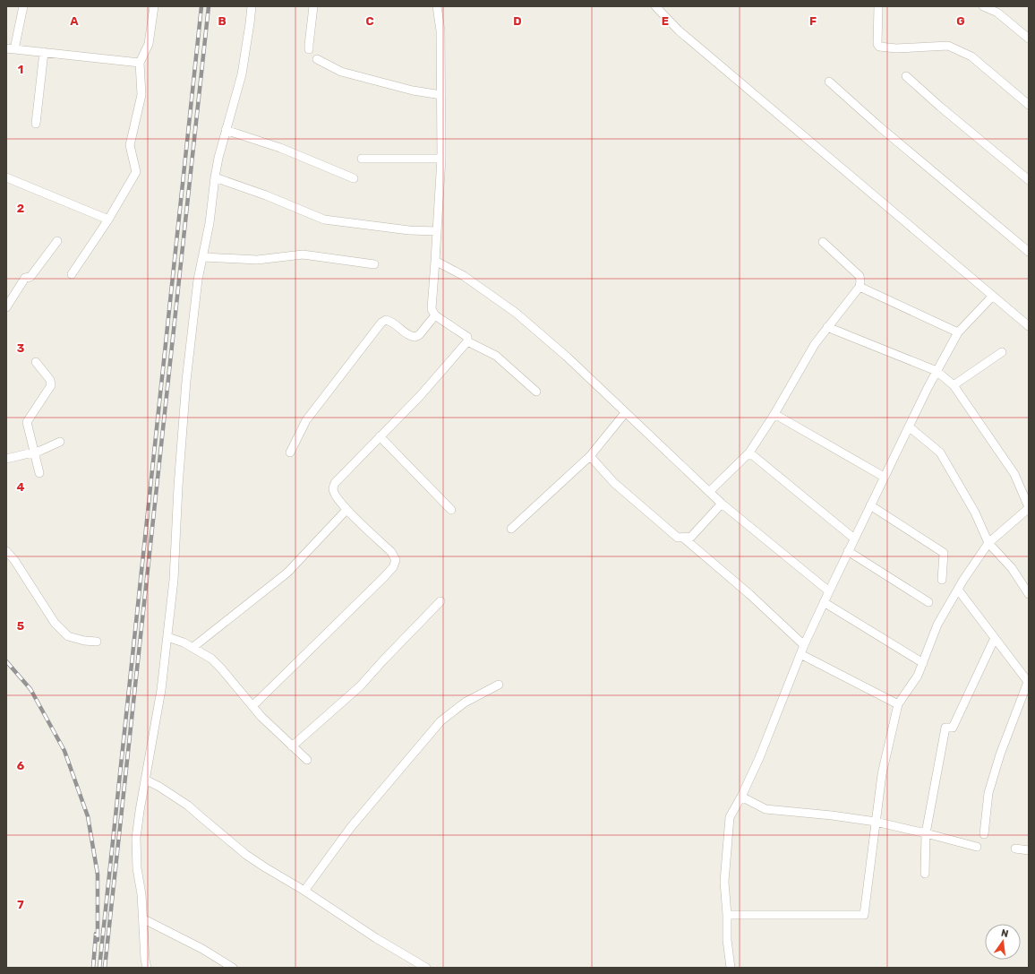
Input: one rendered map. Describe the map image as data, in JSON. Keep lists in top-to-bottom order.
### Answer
{
  "north": "top",
  "grid": {
    "columns": [
      "A",
      "B",
      "C",
      "D",
      "E",
      "F",
      "G"
    ],
    "rows": [
      "1",
      "2",
      "3",
      "4",
      "5",
      "6",
      "7"
    ]
  }
}
